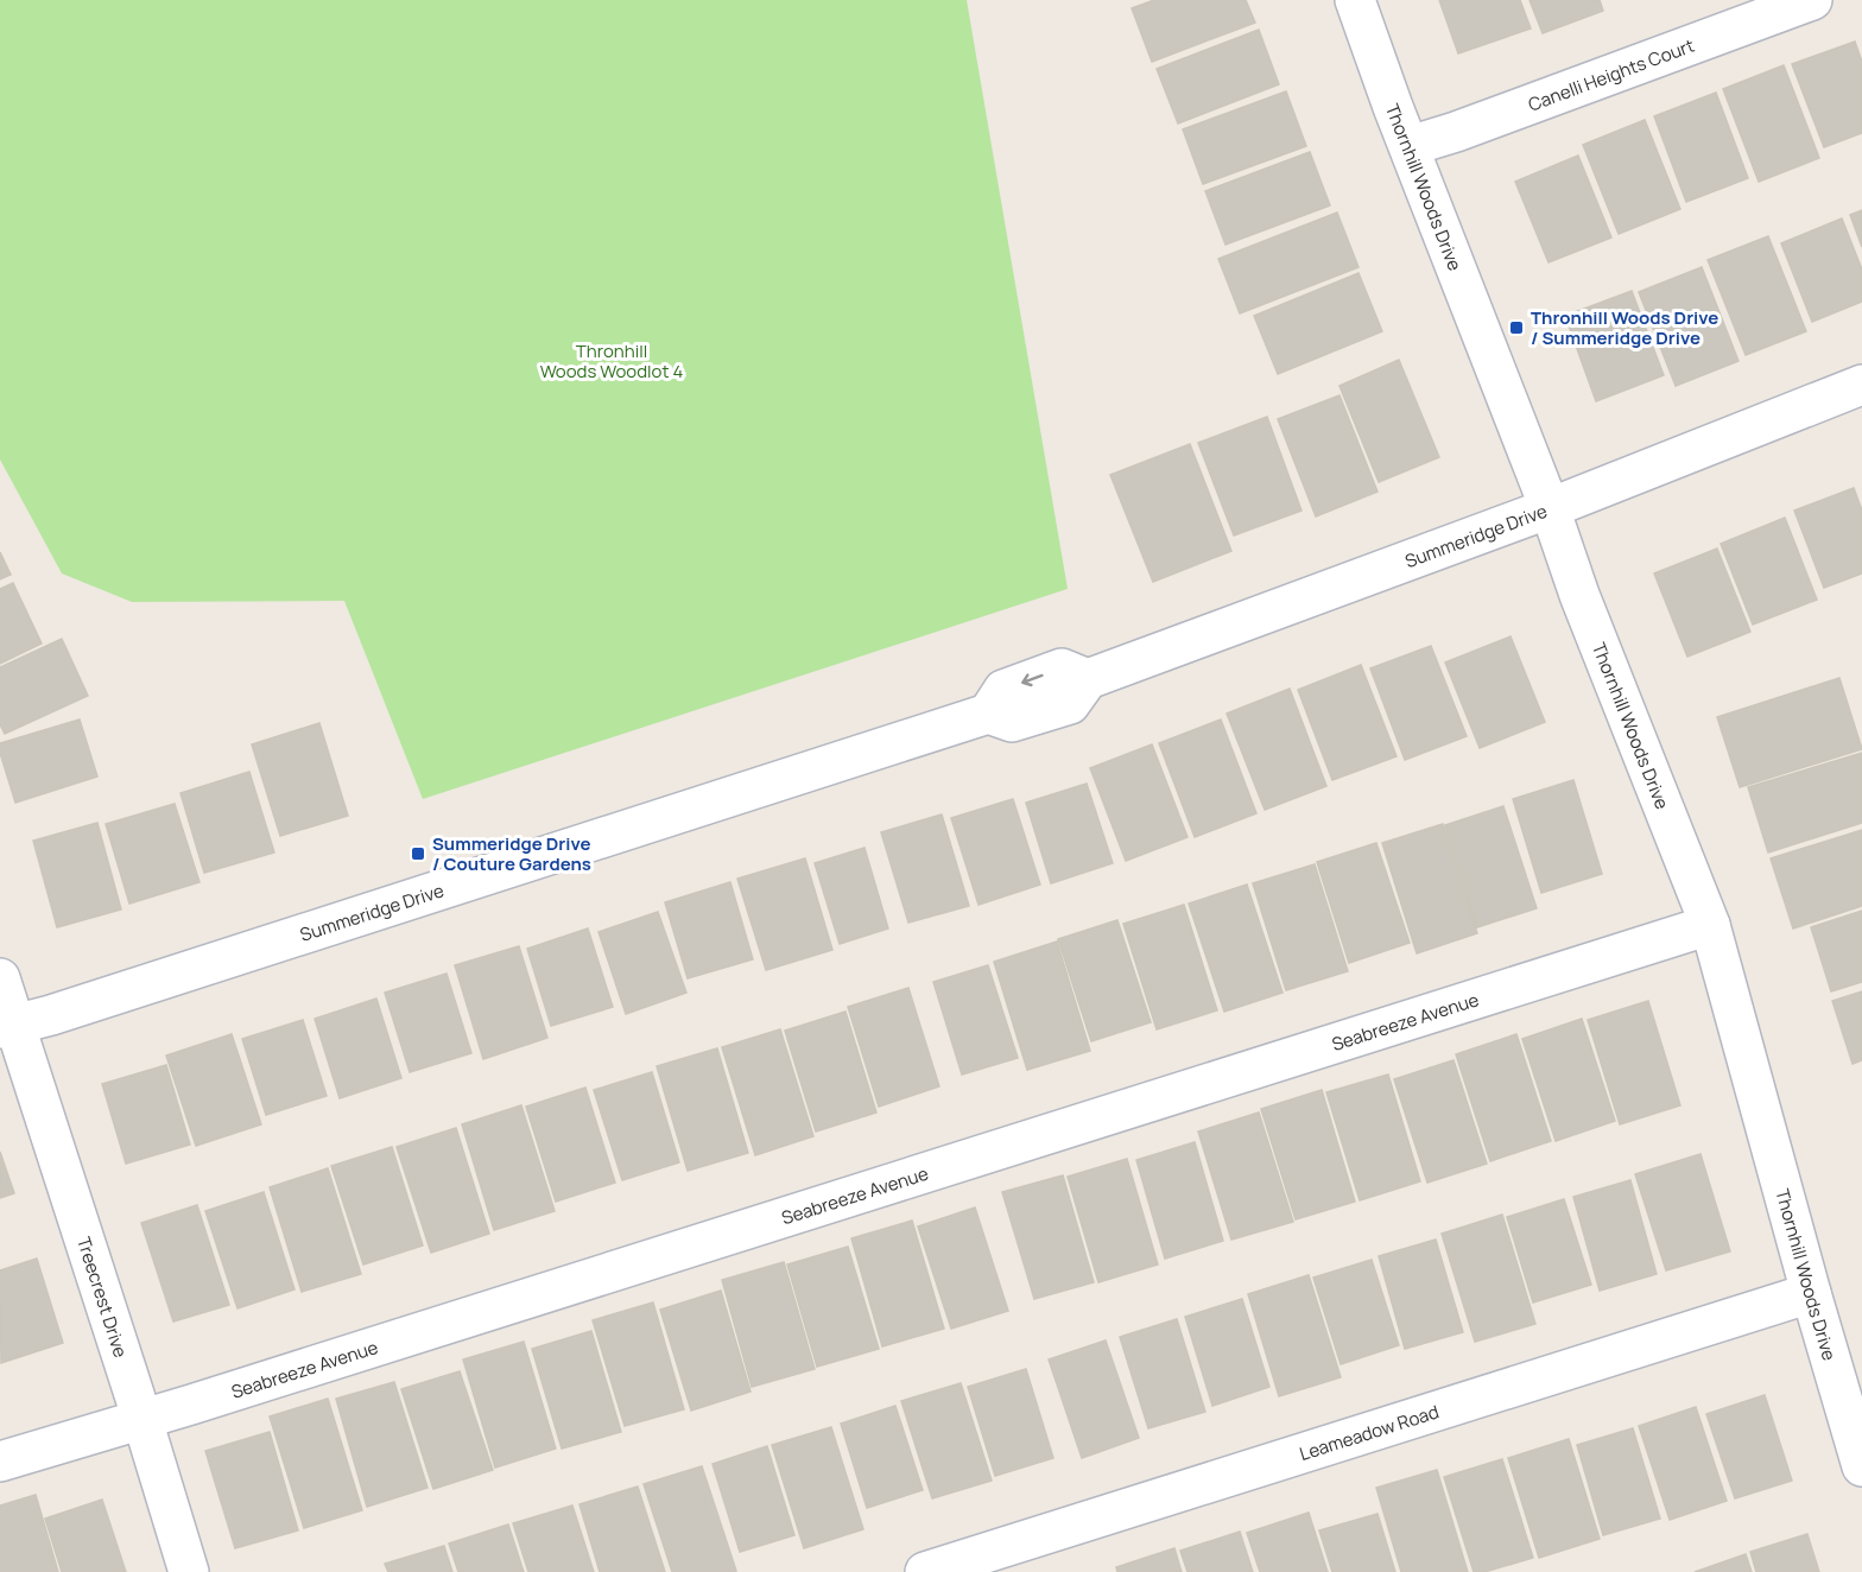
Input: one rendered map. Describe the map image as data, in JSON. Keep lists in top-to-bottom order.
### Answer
{
  "streets": {
    "street": [
      "Canelli Heights Court",
      "Thornhill Woods Drive",
      "Summeridge Drive",
      "Seabreeze Avenue",
      "Treecrest Drive",
      "Leameadow Road"
    ]
  },
  "crossings": [
    ["Canelli Heights Court", "Thornhill Woods Drive"],
    ["Thornhill Woods Drive", "Summeridge Drive"],
    ["Thornhill Woods Drive", "Seabreeze Avenue"],
    ["Thornhill Woods Drive", "Leameadow Road"],
    ["Summeridge Drive", "Treecrest Drive"],
    ["Seabreeze Avenue", "Treecrest Drive"]
  ],
  "parks": ["Thronhill Woods Woodlot 4"],
  "places": {
    "transit": ["Thronhill Woods Drive / Summeridge Drive", "Summeridge Drive / Couture Gardens"]
  }
}
